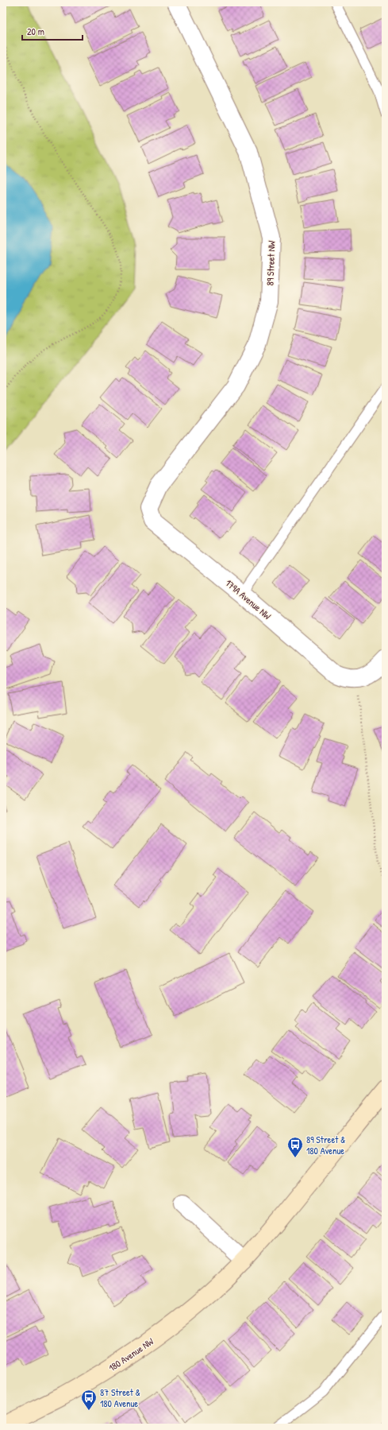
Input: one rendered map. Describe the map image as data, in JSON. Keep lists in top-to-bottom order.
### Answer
{
  "streets": {
    "street": ["89 Street NW", "179A Avenue NW", "180 Avenue NW"]
  },
  "crossings": [
    ["89 Street NW", "179A Avenue NW"]
  ],
  "places": {
    "bus stop": ["89 Street & 180 Avenue", "87 Street & 180 Avenue"]
  },
  "scale_bar": "20 m"
}
